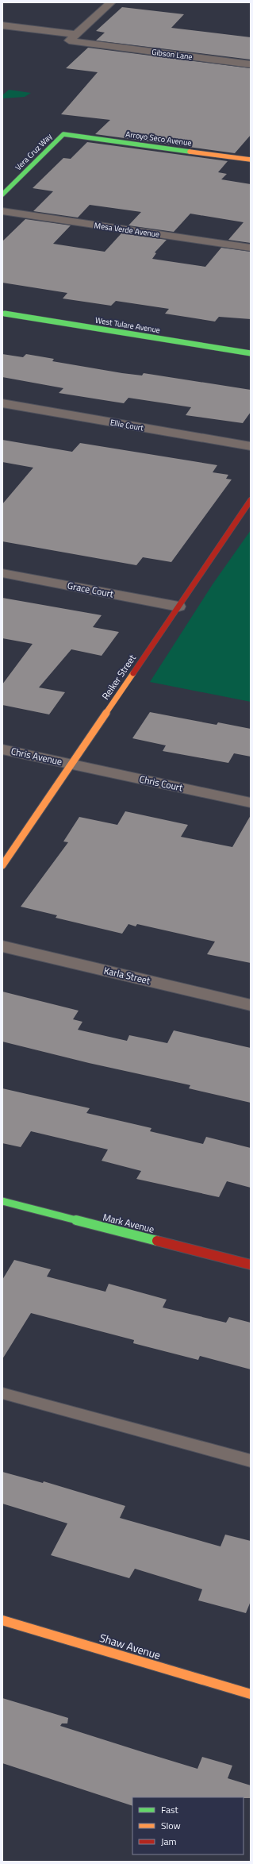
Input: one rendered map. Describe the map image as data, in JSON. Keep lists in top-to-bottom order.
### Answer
{
  "streets": {
    "street": [
      "Gibson Lane",
      "Arroyo Seco Avenue",
      "Vera Cruz Way",
      "Mesa Verde Avenue",
      "West Tulare Avenue",
      "Ellie Court",
      "Grace Court",
      "Reiker Street",
      "Chris Avenue",
      "Chris Court",
      "Karla Street",
      "Mark Avenue",
      "Shaw Avenue"
    ]
  },
  "crossings": [
    ["Arroyo Seco Avenue", "Vera Cruz Way"],
    ["Grace Court", "Reiker Street"],
    ["Reiker Street", "Chris Avenue"],
    ["Reiker Street", "Chris Court"],
    ["Chris Avenue", "Chris Court"]
  ],
  "legend": ["Fast", "Slow", "Jam"]
}
